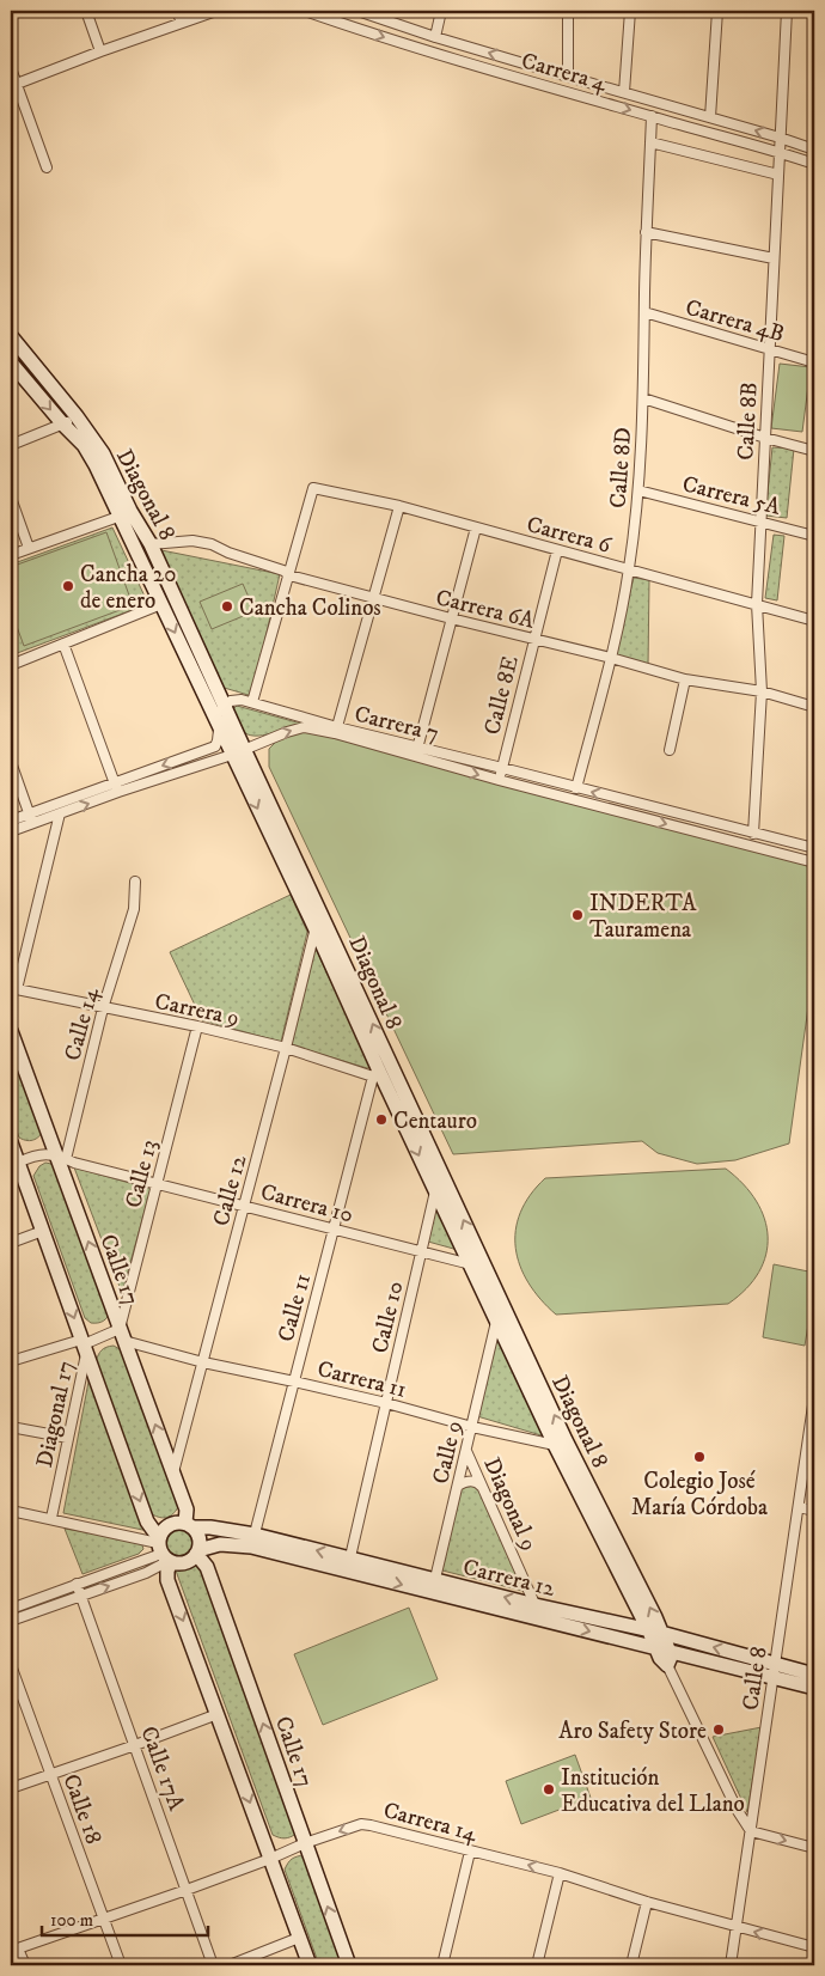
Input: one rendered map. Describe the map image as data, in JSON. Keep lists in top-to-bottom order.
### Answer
{
  "streets": {
    "street": [
      "Carrera 4",
      "Carrera 4B",
      "Calle 8B",
      "Calle 8D",
      "Diagonal 8",
      "Carrera 5A",
      "Carrera 6",
      "Carrera 6A",
      "Calle 8E",
      "Carrera 7",
      "Carrera 9",
      "Calle 14",
      "Calle 13",
      "Calle 12",
      "Carrera 10",
      "Calle 17",
      "Calle 11",
      "Calle 10",
      "Carrera 11",
      "Diagonal 17",
      "Calle 9",
      "Diagonal 9",
      "Carrera 12",
      "Calle 8",
      "Calle 17A",
      "Calle 18",
      "Carrera 14"
    ]
  },
  "crossings": [
    ["Carrera 4", "Calle 8B"],
    ["Carrera 4", "Calle 8D"],
    ["Carrera 4B", "Calle 8B"],
    ["Carrera 4B", "Calle 8D"],
    ["Calle 8B", "Carrera 5A"],
    ["Calle 8B", "Carrera 6"],
    ["Calle 8B", "Carrera 6A"],
    ["Calle 8B", "Carrera 7"],
    ["Calle 8D", "Carrera 5A"],
    ["Calle 8D", "Carrera 6"],
    ["Calle 8D", "Carrera 6A"],
    ["Calle 8D", "Carrera 7"],
    ["Diagonal 8", "Carrera 6A"],
    ["Diagonal 8", "Carrera 7"],
    ["Diagonal 8", "Carrera 9"],
    ["Diagonal 8", "Calle 12"],
    ["Diagonal 8", "Carrera 10"],
    ["Diagonal 8", "Calle 11"],
    ["Diagonal 8", "Calle 10"],
    ["Diagonal 8", "Carrera 11"],
    ["Diagonal 8", "Calle 9"],
    ["Diagonal 8", "Carrera 12"],
    ["Diagonal 8", "Calle 8"],
    ["Carrera 6", "Carrera 6A"],
    ["Carrera 6", "Calle 8E"],
    ["Carrera 6A", "Calle 8E"],
    ["Calle 8E", "Carrera 7"],
    ["Carrera 9", "Calle 14"],
    ["Carrera 9", "Calle 13"],
    ["Carrera 9", "Calle 12"],
    ["Carrera 9", "Calle 11"],
    ["Calle 14", "Carrera 10"],
    ["Calle 14", "Calle 17"],
    ["Calle 13", "Carrera 10"],
    ["Calle 13", "Calle 17"],
    ["Calle 13", "Carrera 11"],
    ["Calle 12", "Carrera 10"],
    ["Calle 12", "Calle 17"],
    ["Calle 12", "Carrera 11"],
    ["Carrera 10", "Calle 17"],
    ["Carrera 10", "Calle 11"],
    ["Carrera 10", "Calle 10"],
    ["Calle 17", "Carrera 11"],
    ["Calle 17", "Carrera 12"],
    ["Calle 17", "Carrera 14"],
    ["Calle 11", "Carrera 11"],
    ["Calle 11", "Carrera 12"],
    ["Calle 10", "Carrera 11"],
    ["Calle 10", "Carrera 12"],
    ["Carrera 11", "Calle 9"],
    ["Calle 9", "Diagonal 9"],
    ["Calle 9", "Carrera 12"],
    ["Diagonal 9", "Carrera 12"],
    ["Carrera 12", "Calle 8"],
    ["Calle 8", "Carrera 14"],
    ["Calle 17A", "Carrera 14"],
    ["Calle 18", "Carrera 14"]
  ],
  "one_way": ["Carrera 14"],
  "places": [
    "Cancha 20 de enero",
    "Cancha Colinos",
    "INDERTA Tauramena",
    "Centauro",
    "Colegio José María Córdoba",
    "Aro Safety Store",
    "Institución Educativa del Llano"
  ],
  "scale_bar": "100 m"
}
